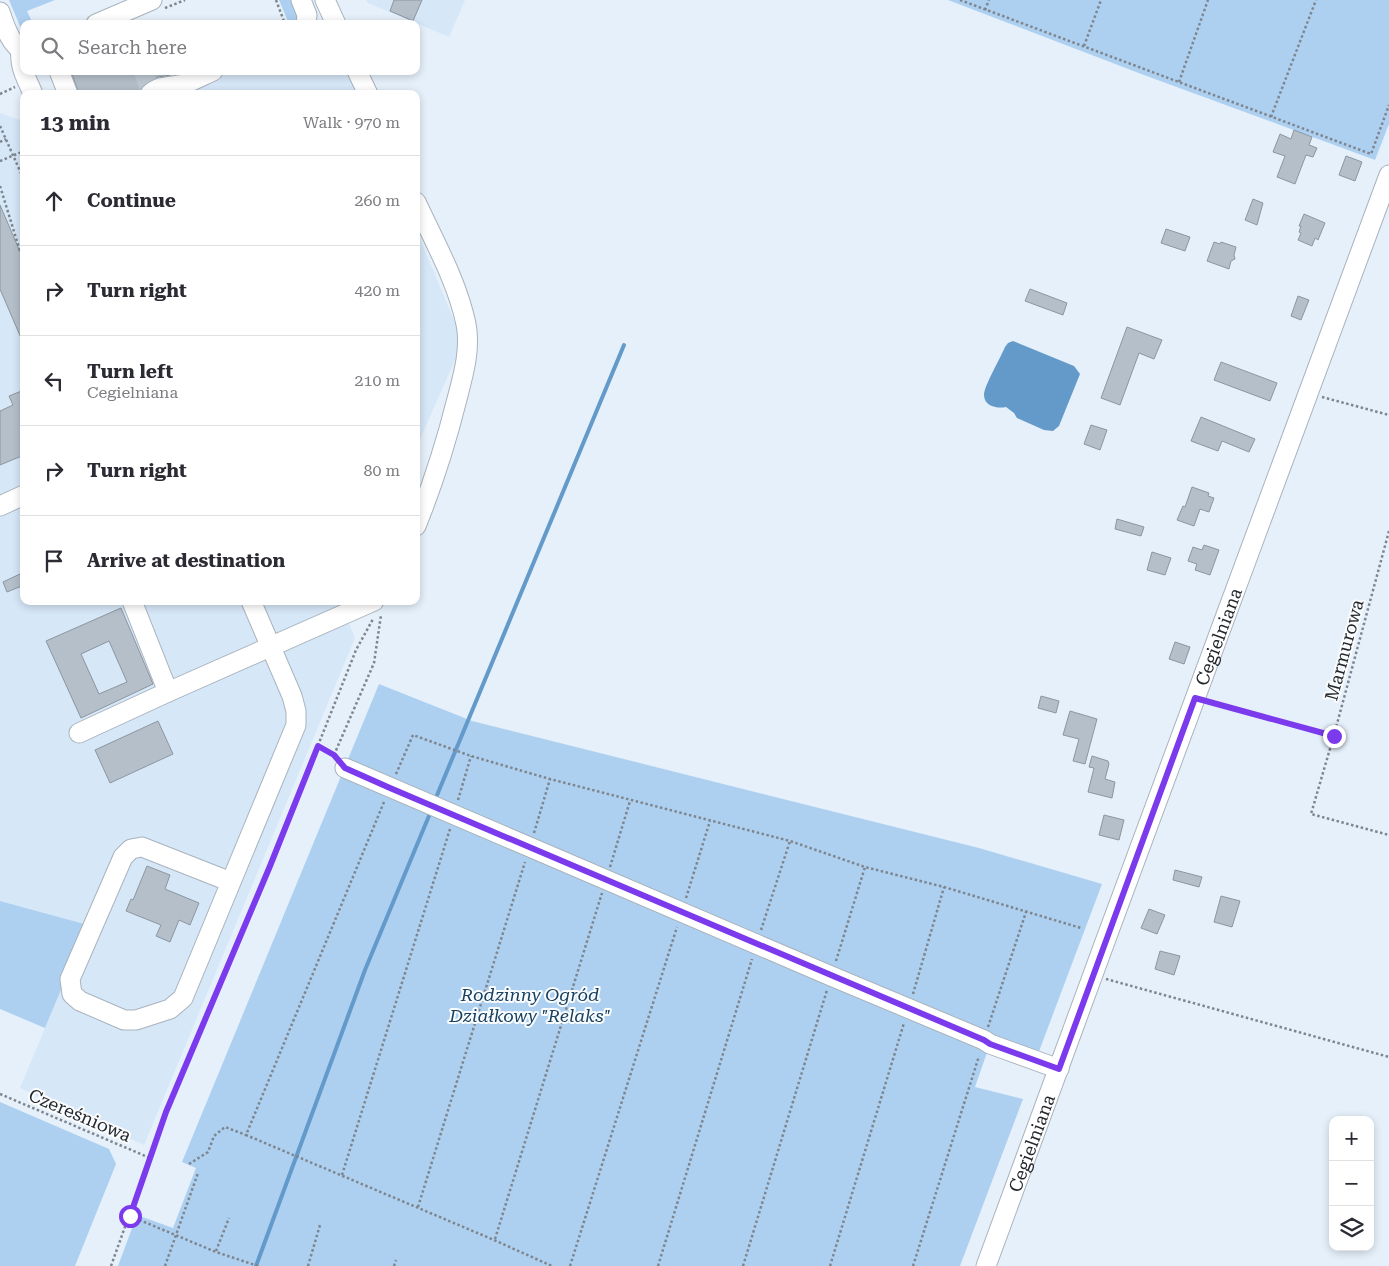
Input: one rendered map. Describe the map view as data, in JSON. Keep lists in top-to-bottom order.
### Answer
{
  "streets": {
    "street": ["Cegielniana"],
    "path": ["Marmurowa", "Czereśniowa"]
  },
  "parks": ["Rodzinny Ogród Działkowy \"Relaks\""],
  "page": {
    "search": "Search here",
    "heading": ["13 min", "Walk · 970 m"],
    "list": [
      ["Continue", "260 m"],
      ["Turn right", "420 m"],
      ["Turn left", "Cegielniana", "210 m"],
      ["Turn right", "80 m"],
      "Arrive at destination"
    ],
    "map_buttons": ["+", "−"]
  }
}
